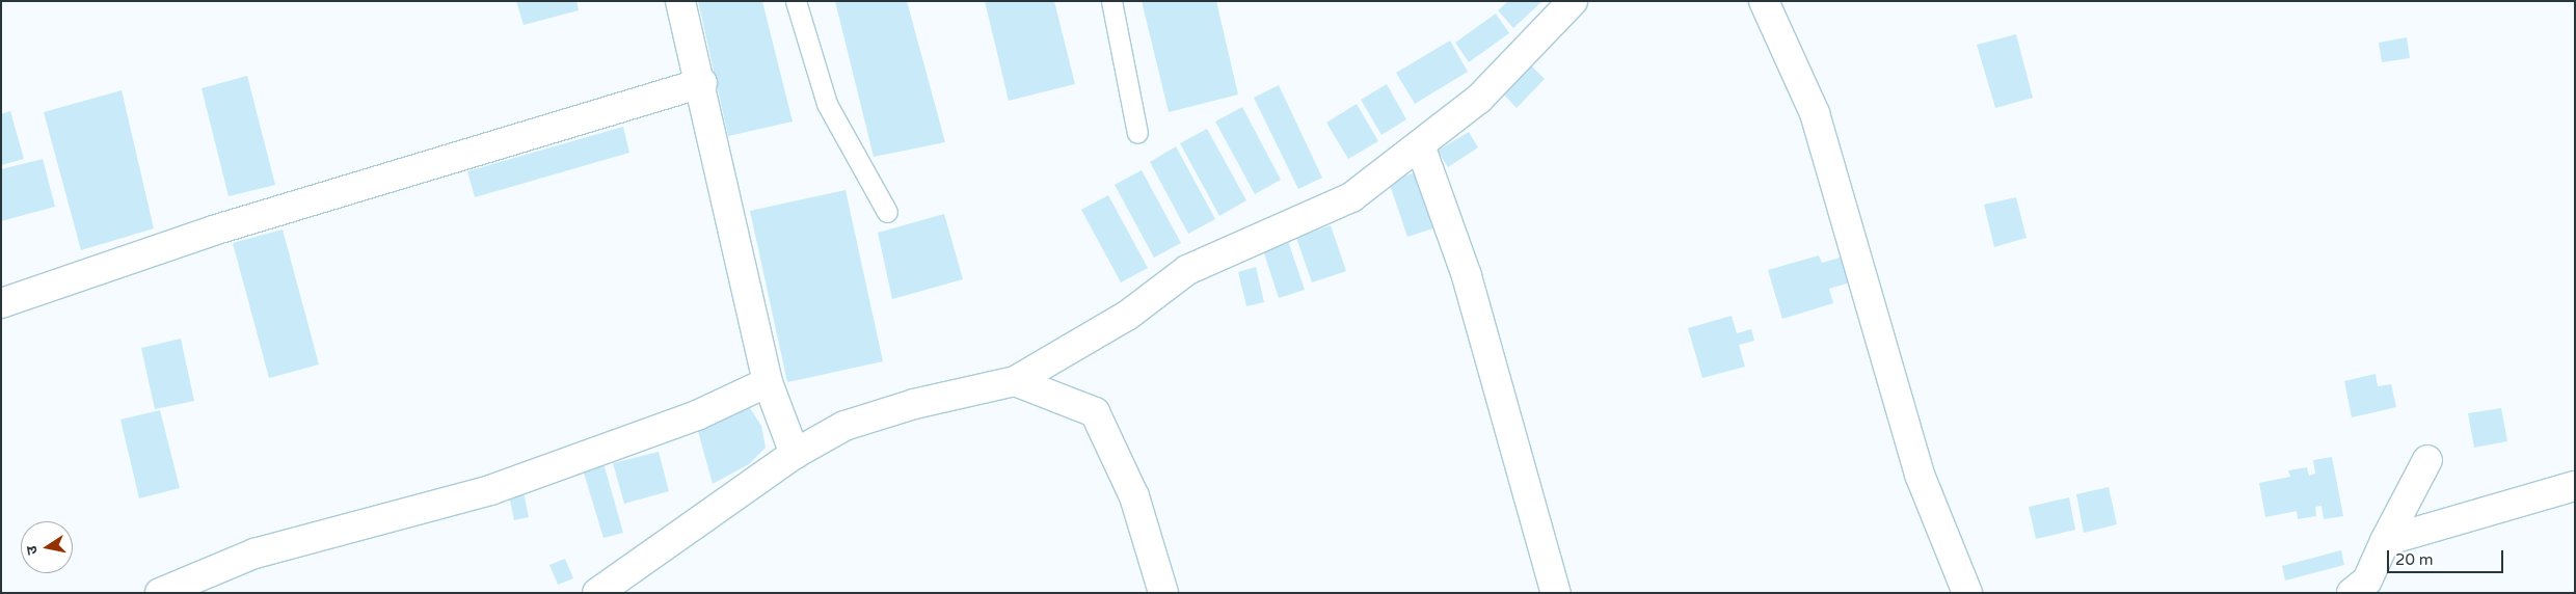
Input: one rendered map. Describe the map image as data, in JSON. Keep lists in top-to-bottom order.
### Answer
{
  "scale_bar": "20 m",
  "north": "left"
}
